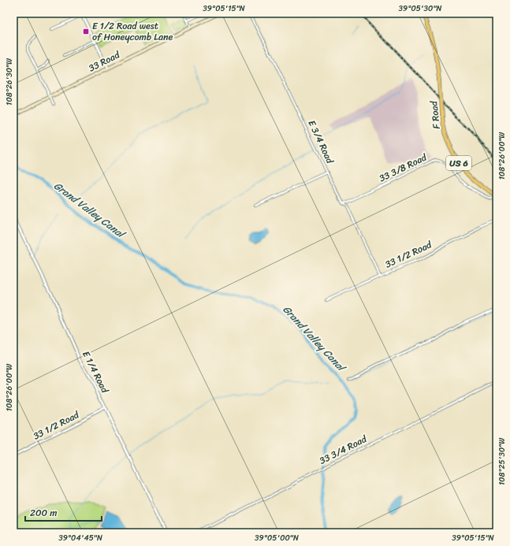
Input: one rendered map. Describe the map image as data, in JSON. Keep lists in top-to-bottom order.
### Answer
{
  "streets": {
    "main road": ["33 Road", "F Road", "US 6"],
    "street": [
      "E 3/4 Road",
      "33 3/8 Road",
      "33 1/2 Road",
      "E 1/4 Road",
      "33 3/4 Road"
    ]
  },
  "crossings": [
    ["F Road", "33 3/8 Road"],
    ["E 3/4 Road", "33 3/8 Road"],
    ["E 3/4 Road", "33 1/2 Road"],
    ["33 1/2 Road", "E 1/4 Road"]
  ],
  "water": ["Grand Valley Canal"],
  "places": {
    "transit": ["E 1/2 Road west of Honeycomb Lane"]
  },
  "scale_bar": "200 m",
  "coordinates": [
    "39°05'15\"N",
    "39°05'30\"N",
    "108°26'30\"W",
    "108°26'00\"W",
    "108°25'30\"W",
    "39°04'45\"N",
    "39°05'00\"N"
  ]
}
